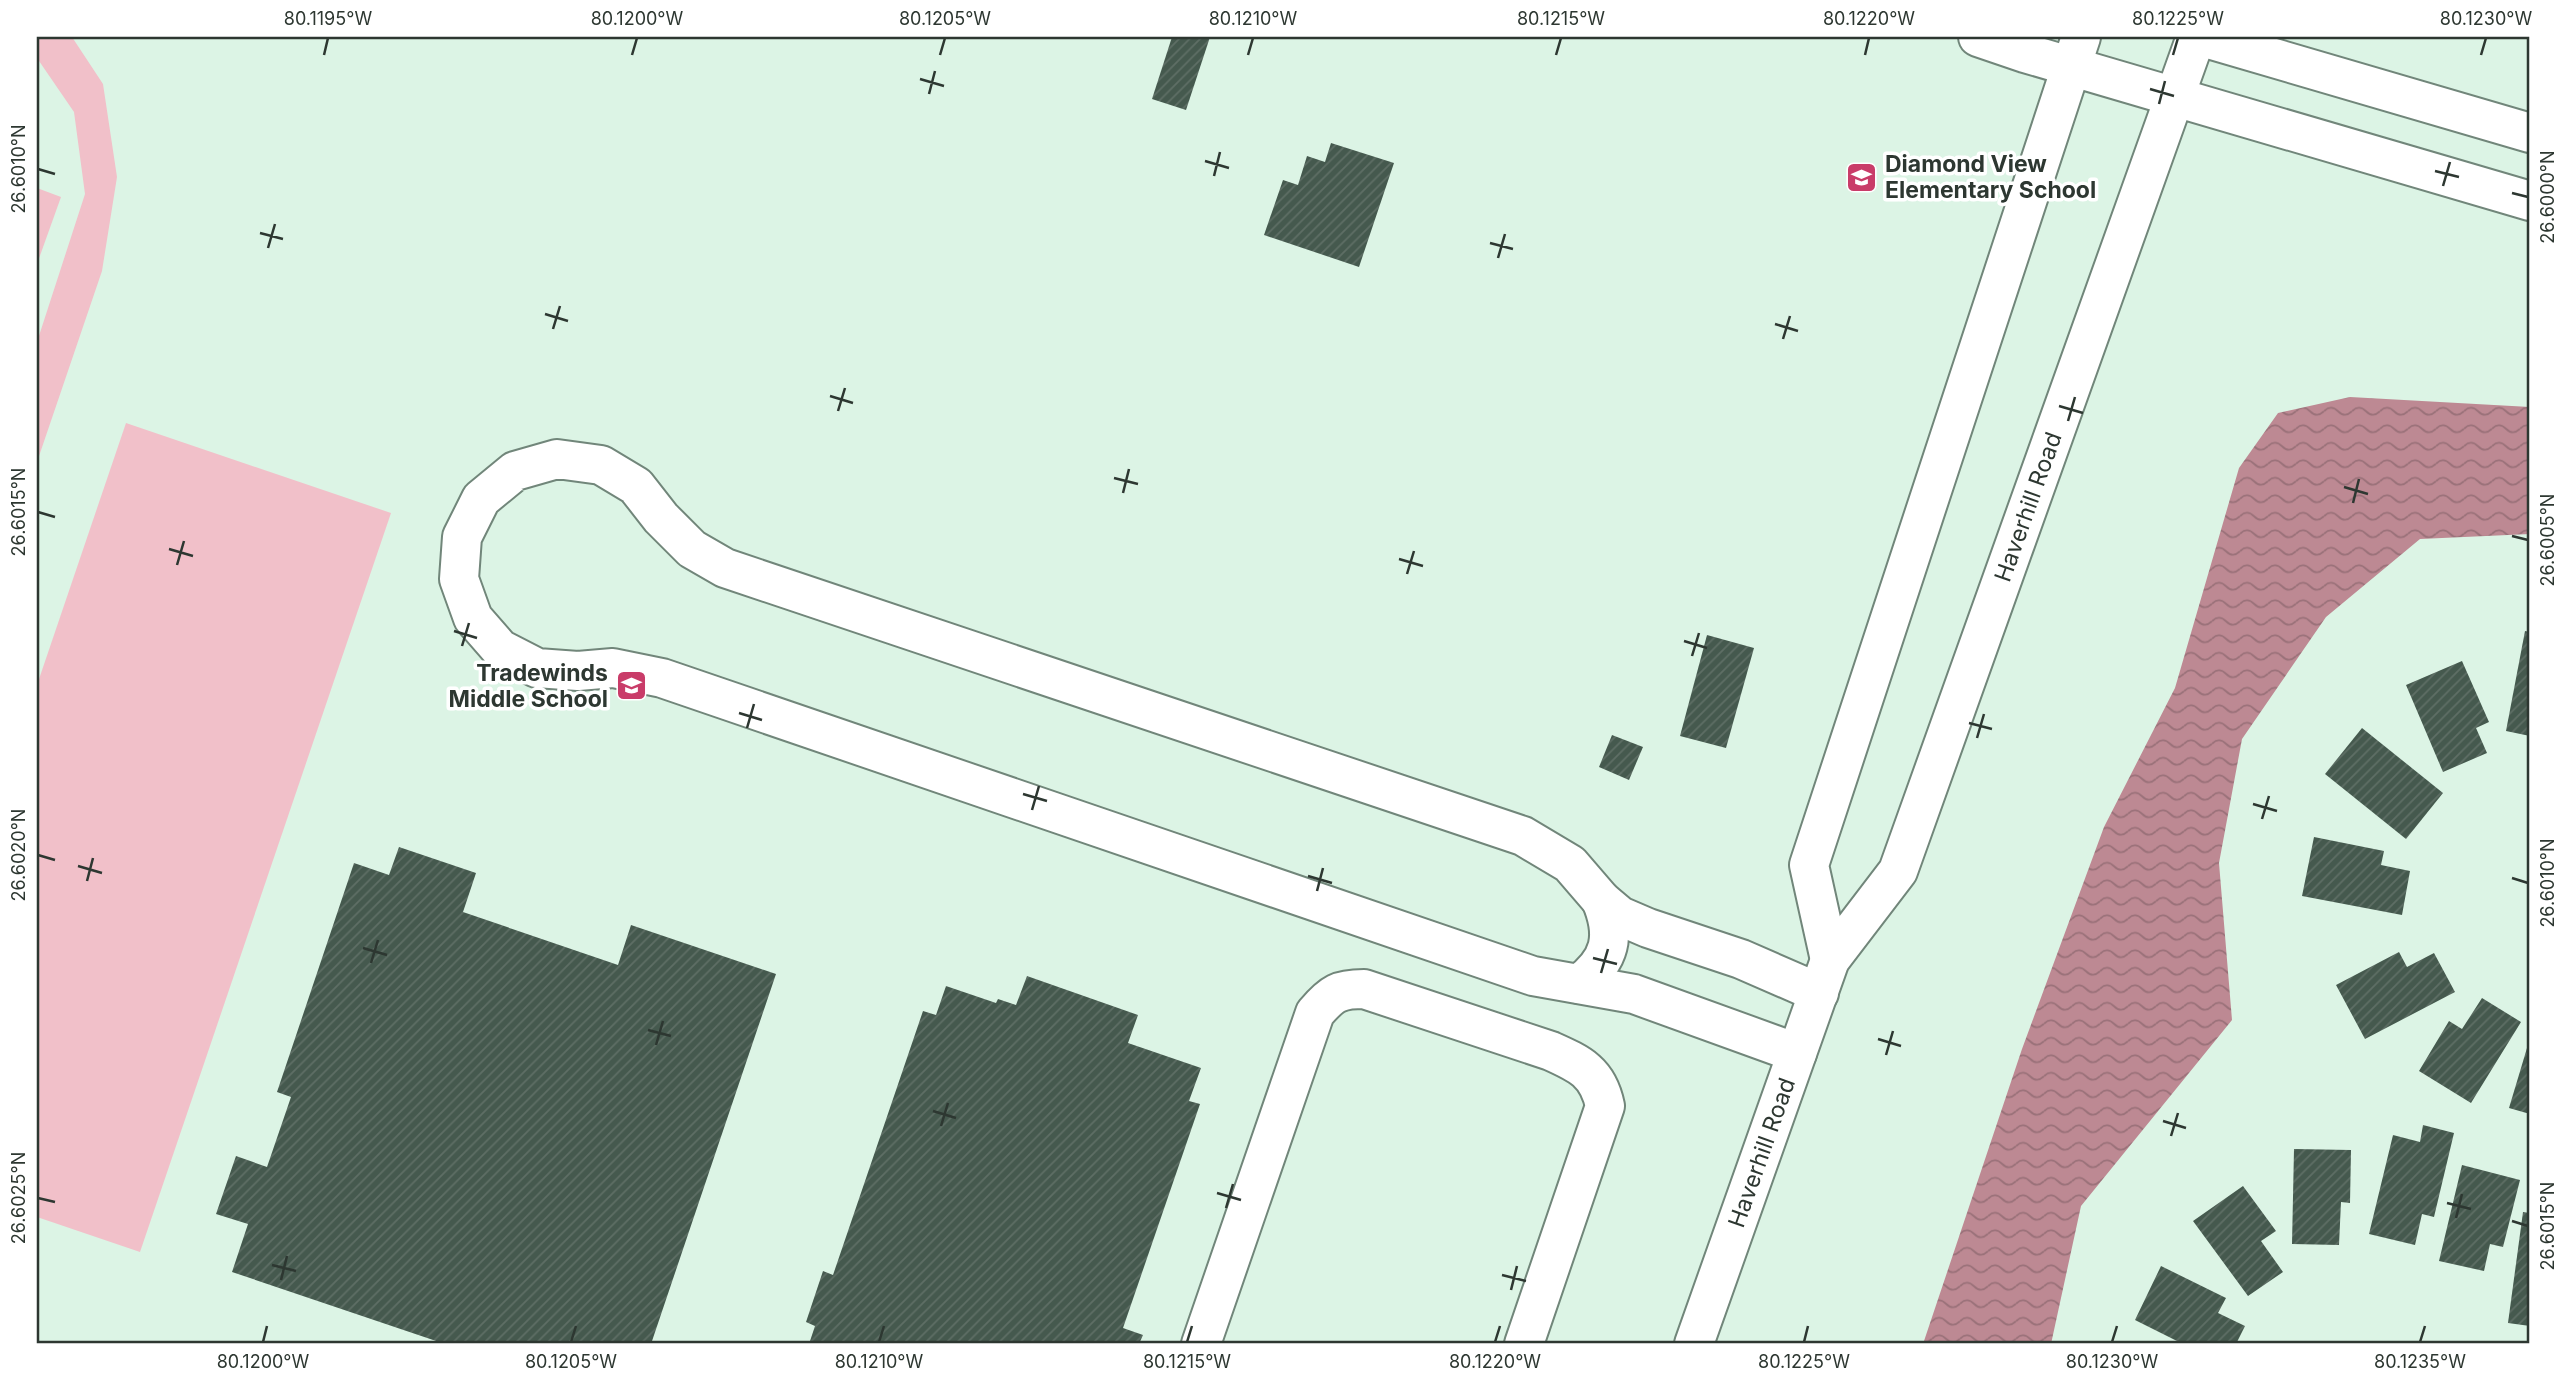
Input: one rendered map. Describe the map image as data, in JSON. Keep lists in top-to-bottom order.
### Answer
{
  "streets": {
    "street": ["Haverhill Road"]
  },
  "places": {
    "school or university": ["Diamond View Elementary School", "Tradewinds Middle School"]
  },
  "coordinates": [
    "80.1195°W",
    "80.1200°W",
    "80.1205°W",
    "80.1210°W",
    "80.1215°W",
    "80.1220°W",
    "80.1225°W",
    "80.1230°W",
    "26.6010°N",
    "26.6000°N",
    "26.6015°N",
    "26.6005°N",
    "26.6020°N",
    "26.6025°N",
    "80.1235°W"
  ]
}
